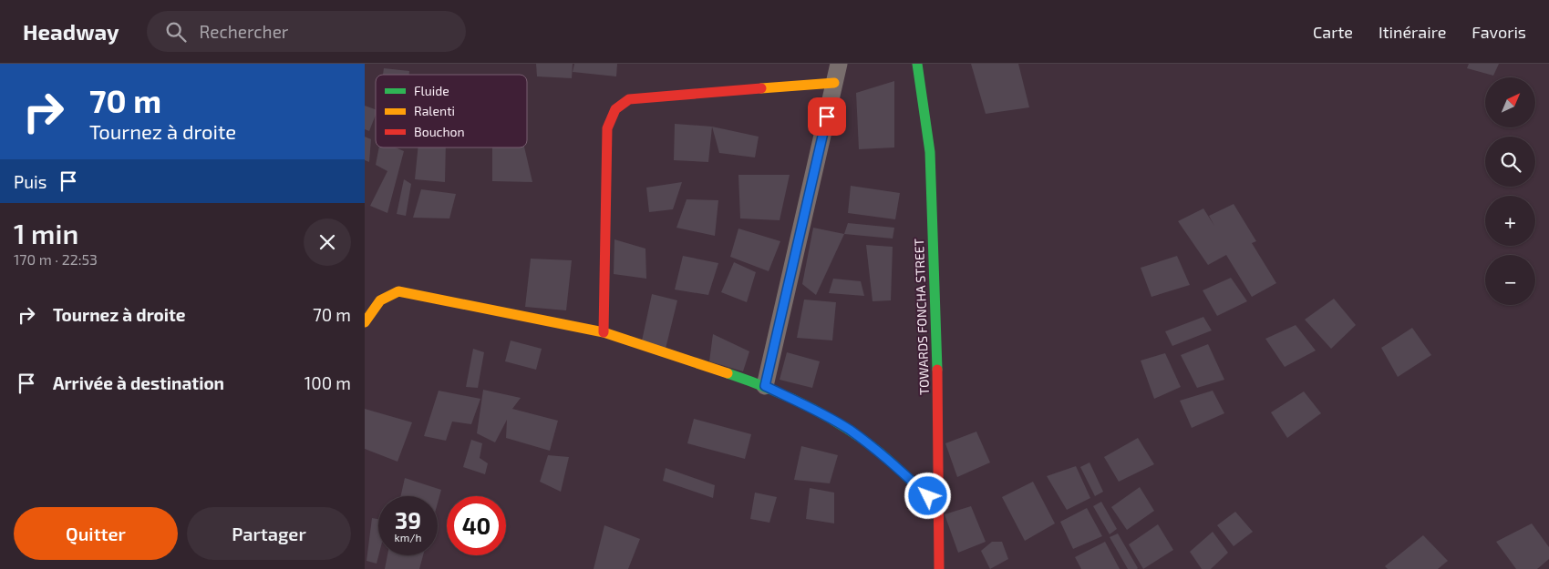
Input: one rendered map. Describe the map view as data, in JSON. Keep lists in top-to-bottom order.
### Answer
{
  "streets": {
    "street": ["TOWARDS FONCHA STREET"]
  },
  "legend": ["Fluide", "Ralenti", "Bouchon"],
  "north": "top right",
  "page": {
    "header": "Headway",
    "search": "Rechercher",
    "nav": ["Carte", "Itinéraire", "Favoris"],
    "turn": ["70 m", "Tournez à droite"],
    "map_buttons": ["+", "−"],
    "then": "Puis",
    "heading": ["1 min", "170 m · 22:53"],
    "list": [
      {
        "name": "Tournez à droite",
        "value": "70 m"
      },
      {
        "name": "Arrivée à destination",
        "value": "100 m"
      }
    ],
    "speed": "39 km/h",
    "limit": "40",
    "buttons": ["Quitter", "Partager"]
  }
}
